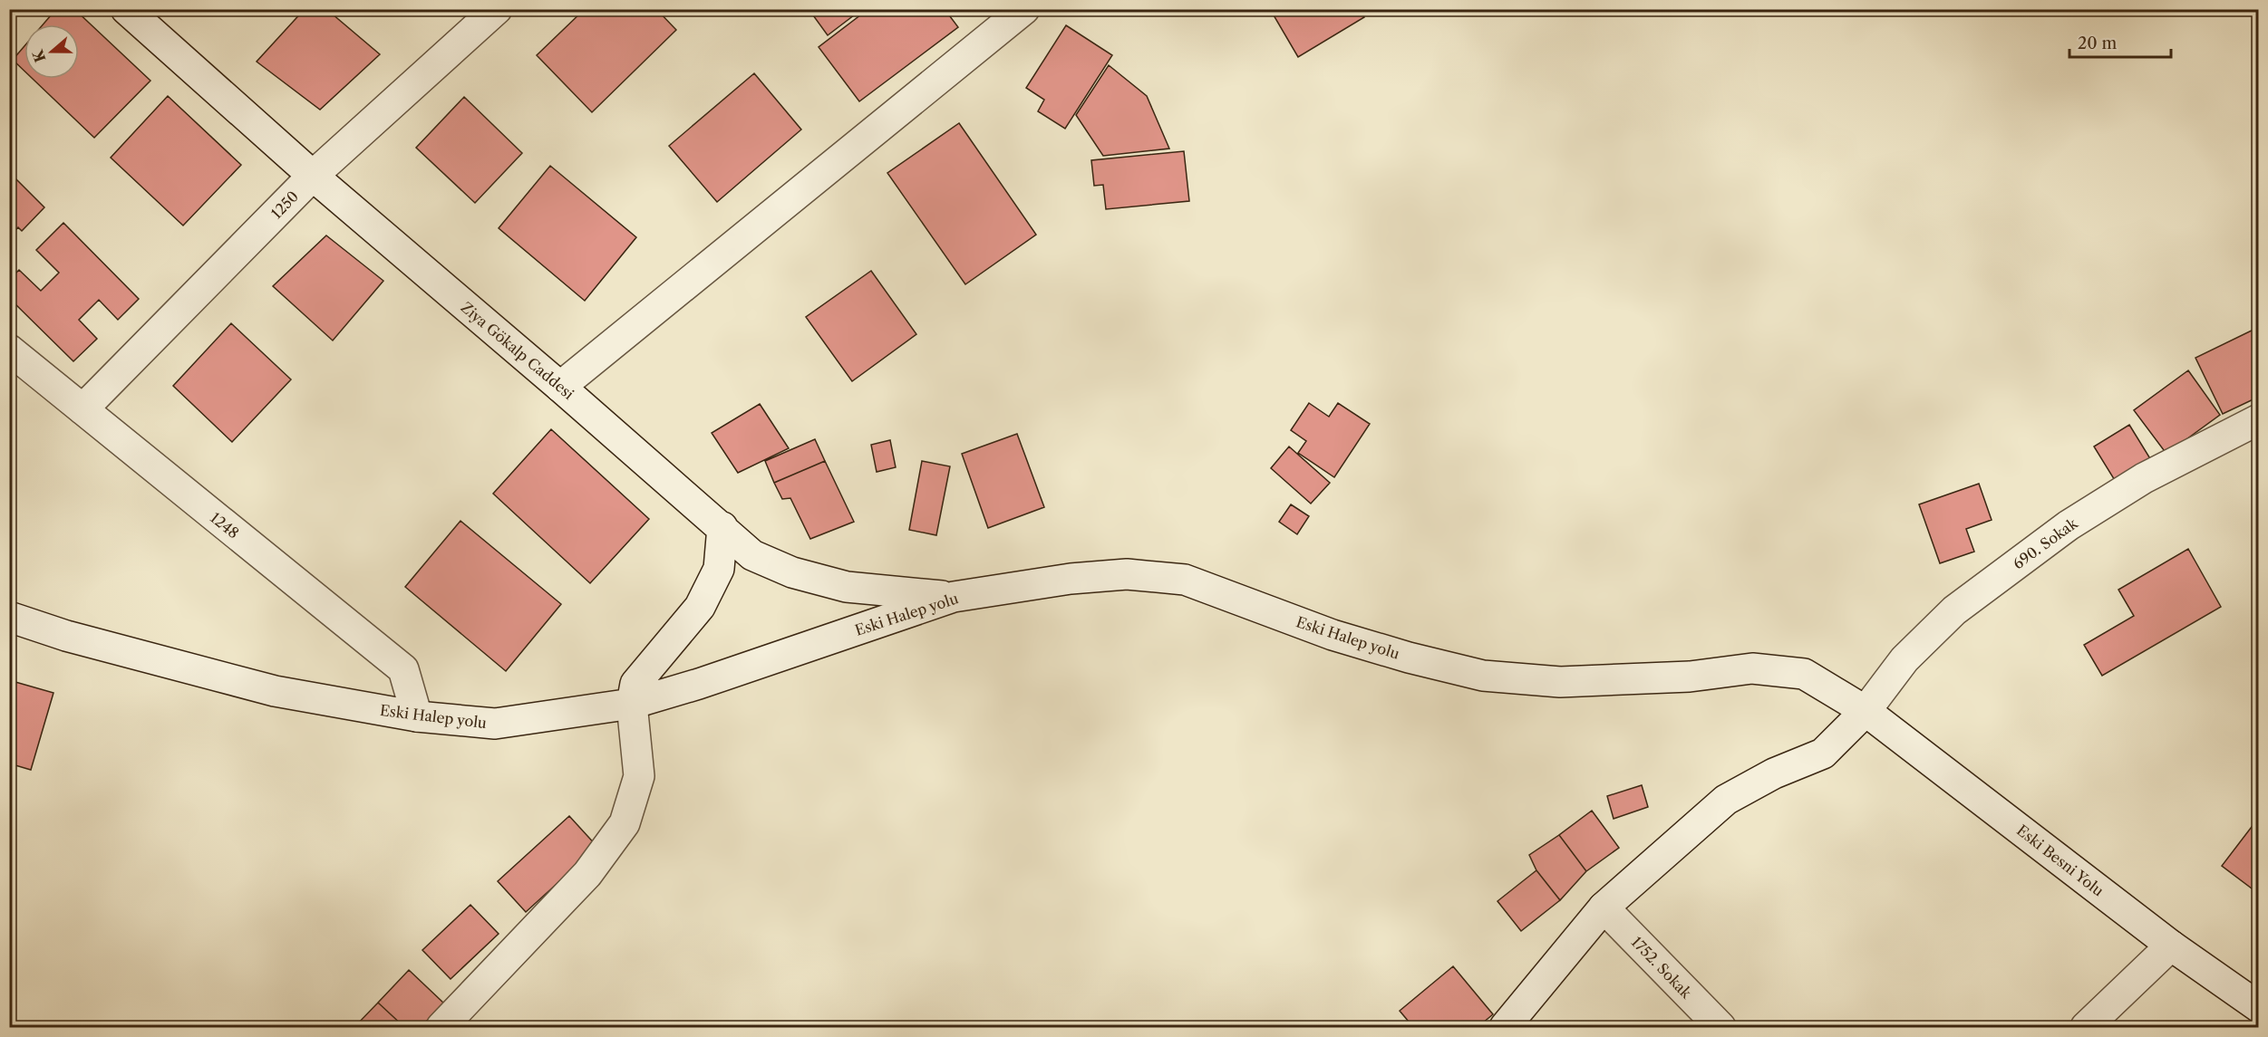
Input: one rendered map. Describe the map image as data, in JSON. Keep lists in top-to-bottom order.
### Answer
{
  "streets": {
    "street": [
      "1250",
      "Ziya Gökalp Caddesi",
      "1248",
      "690. Sokak",
      "Eski Halep yolu",
      "Eski Besni Yolu",
      "1752. Sokak"
    ]
  },
  "crossings": [
    ["1250", "Ziya Gökalp Caddesi"],
    ["1250", "1248"],
    ["Ziya Gökalp Caddesi", "Eski Halep yolu"],
    ["1248", "Eski Halep yolu"],
    ["690. Sokak", "Eski Halep yolu"],
    ["690. Sokak", "Eski Besni Yolu"],
    ["690. Sokak", "1752. Sokak"],
    ["Eski Halep yolu", "Eski Besni Yolu"]
  ],
  "scale_bar": "20 m",
  "north": "left"
}
